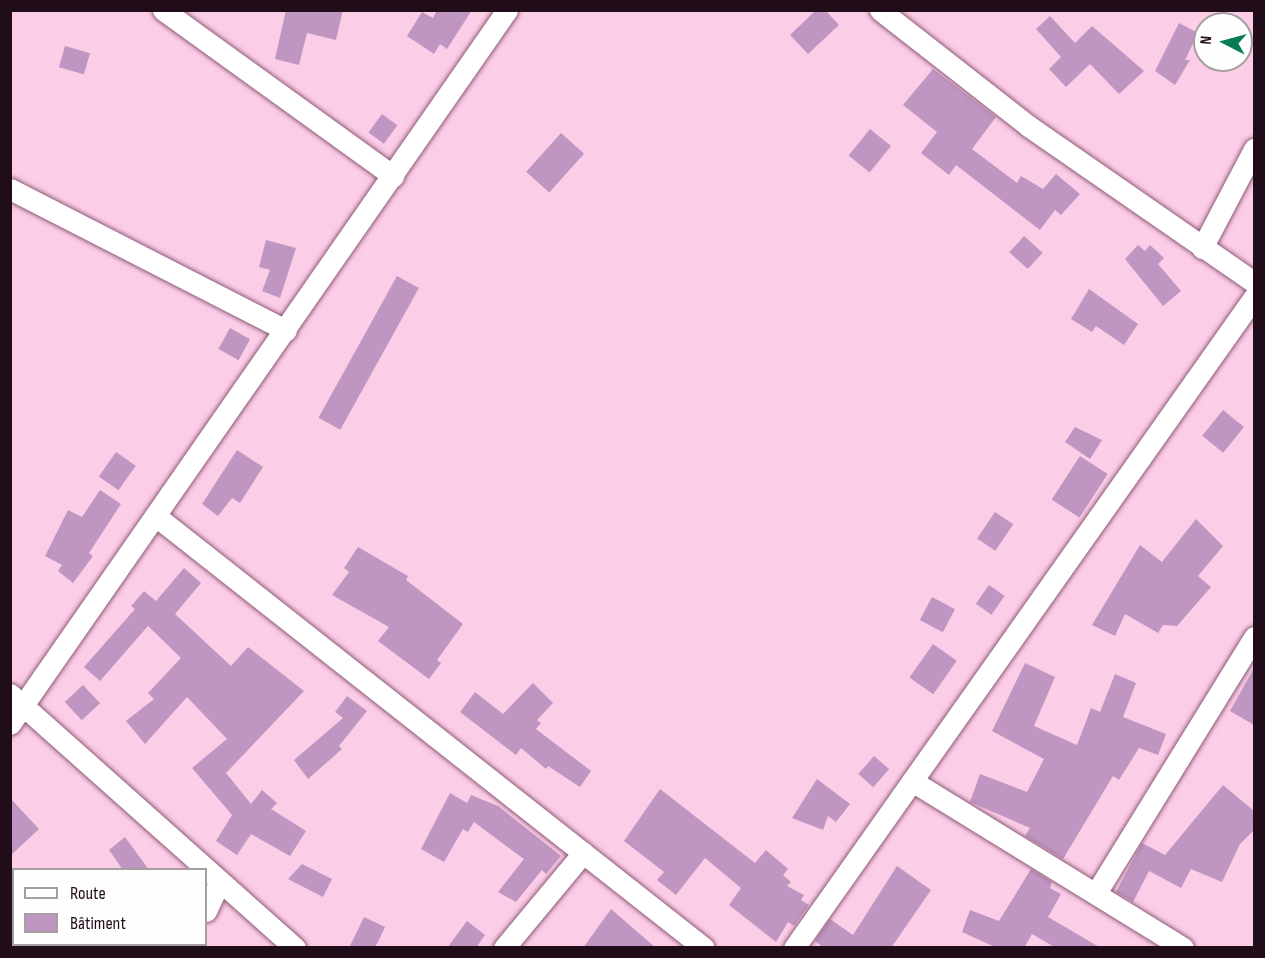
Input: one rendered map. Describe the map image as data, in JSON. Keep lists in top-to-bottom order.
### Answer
{
  "legend": ["Route", "Bâtiment"],
  "north": "left"
}
